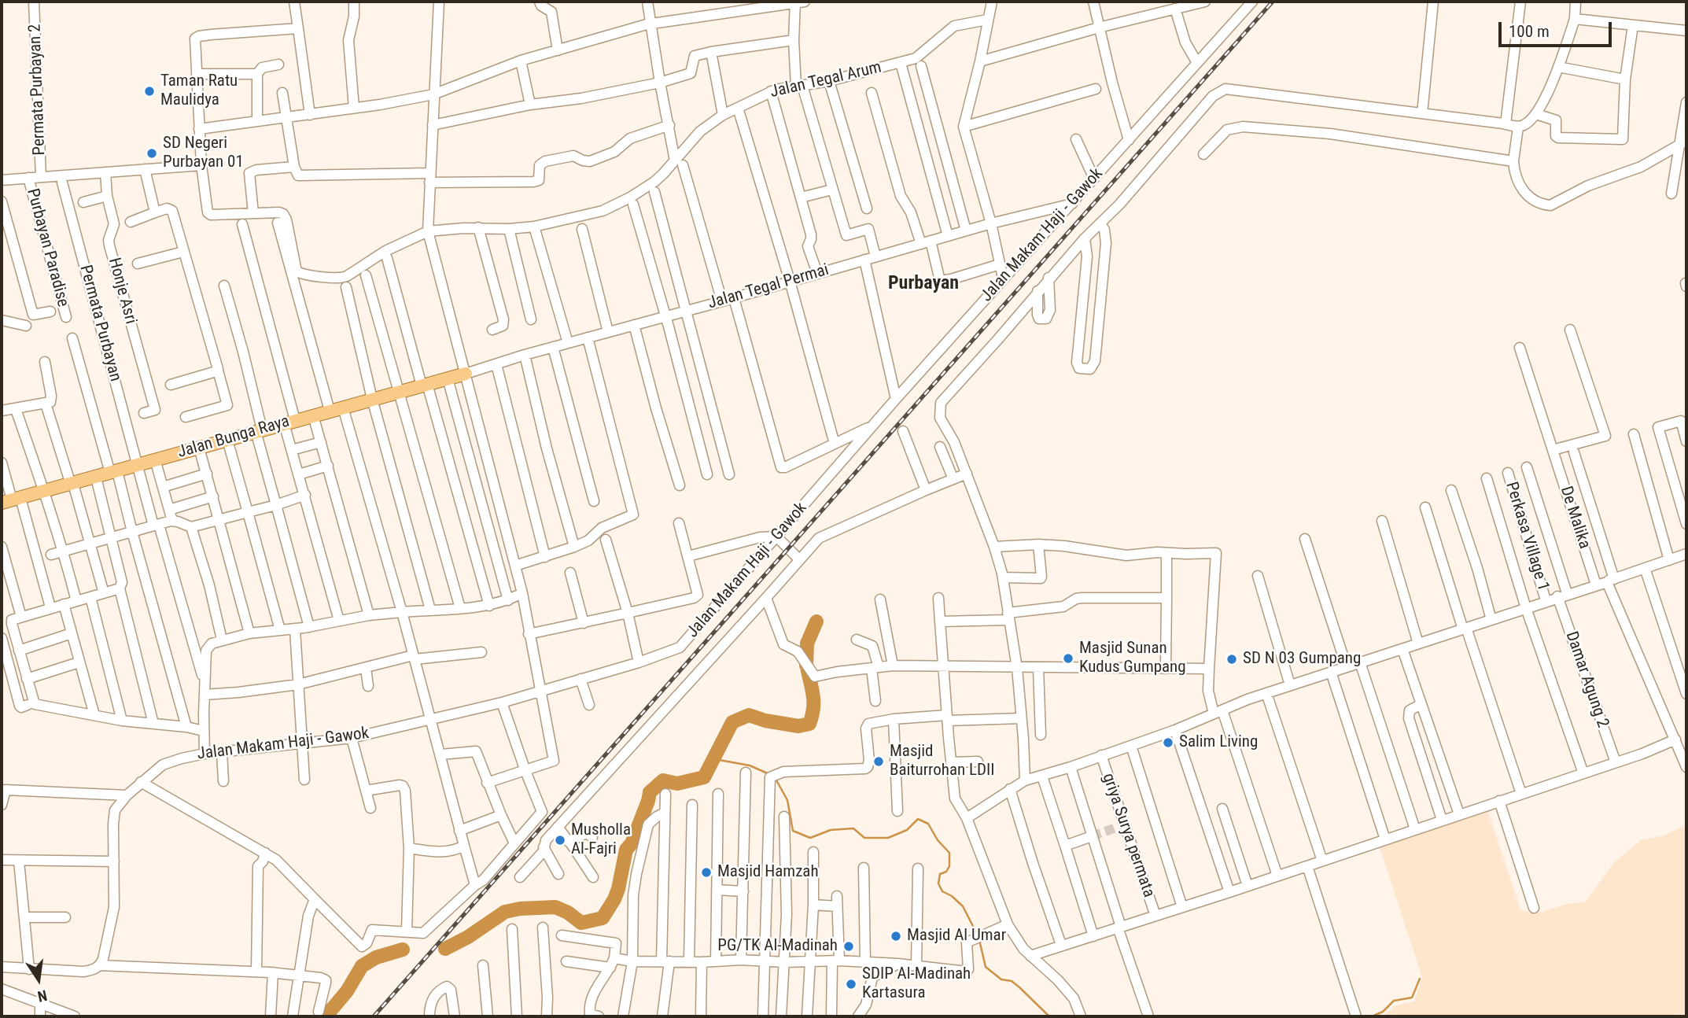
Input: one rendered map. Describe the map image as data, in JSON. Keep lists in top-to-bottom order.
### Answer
{
  "streets": {
    "main road": ["Jalan Bunga Raya"],
    "street": [
      "Jalan Tegal Arum",
      "Permata Purbayan 2",
      "Jalan Makam Haji - Gawok",
      "Purbayan Paradise",
      "Jalan Tegal Permai",
      "Honje Asri",
      "Permata Purbayan",
      "De Malika",
      "Perkasa Village 1",
      "Damar Agung 2",
      "griya Surya permata"
    ]
  },
  "crossings": [
    ["Jalan Makam Haji - Gawok", "Jalan Tegal Permai"],
    ["Jalan Tegal Permai", "Jalan Bunga Raya"],
    ["Permata Purbayan", "Jalan Bunga Raya"]
  ],
  "districts": ["Purbayan"],
  "places": [
    "Taman Ratu Maulidya",
    "SD Negeri Purbayan 01",
    "Masjid Sunan Kudus Gumpang",
    "SD N 03 Gumpang",
    "Salim Living",
    "Masjid Baiturrohan LDII",
    "Musholla Al-Fajri",
    "Masjid Hamzah",
    "Masjid Al Umar",
    "PG/TK Al-Madinah",
    "SDIP Al-Madinah Kartasura"
  ],
  "scale_bar": "100 m",
  "north": "bottom"
}
